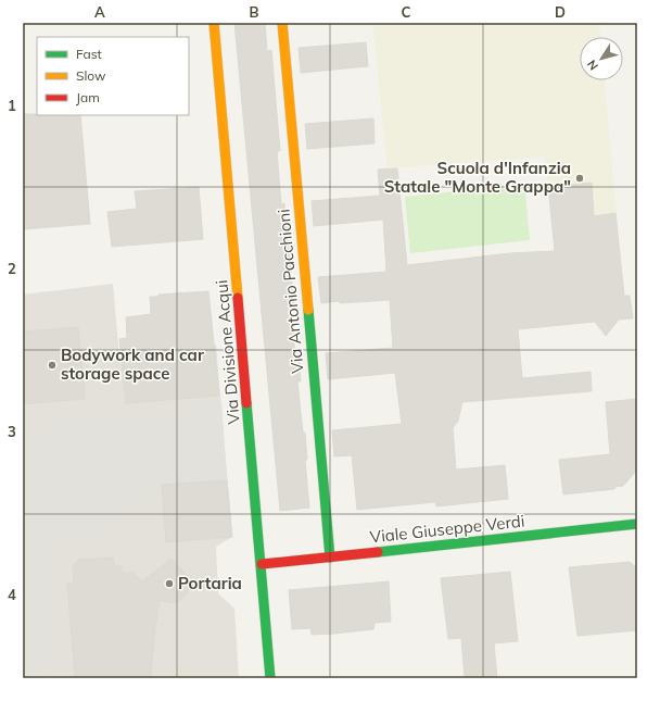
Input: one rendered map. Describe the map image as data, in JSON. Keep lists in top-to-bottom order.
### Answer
{
  "streets": {
    "street": ["Via Antonio Pacchioni", "Via Divisione Acqui", "Viale Giuseppe Verdi"]
  },
  "crossings": [
    ["Via Antonio Pacchioni", "Viale Giuseppe Verdi"],
    ["Via Divisione Acqui", "Viale Giuseppe Verdi"]
  ],
  "places": ["Scuola d'Infanzia Statale \"Monte Grappa\"", "Bodywork and car storage space", "Portaria"],
  "legend": ["Fast", "Slow", "Jam"],
  "north": "bottom left",
  "grid": {
    "columns": [
      "A",
      "B",
      "C",
      "D"
    ],
    "rows": [
      "1",
      "2",
      "3",
      "4"
    ]
  }
}
